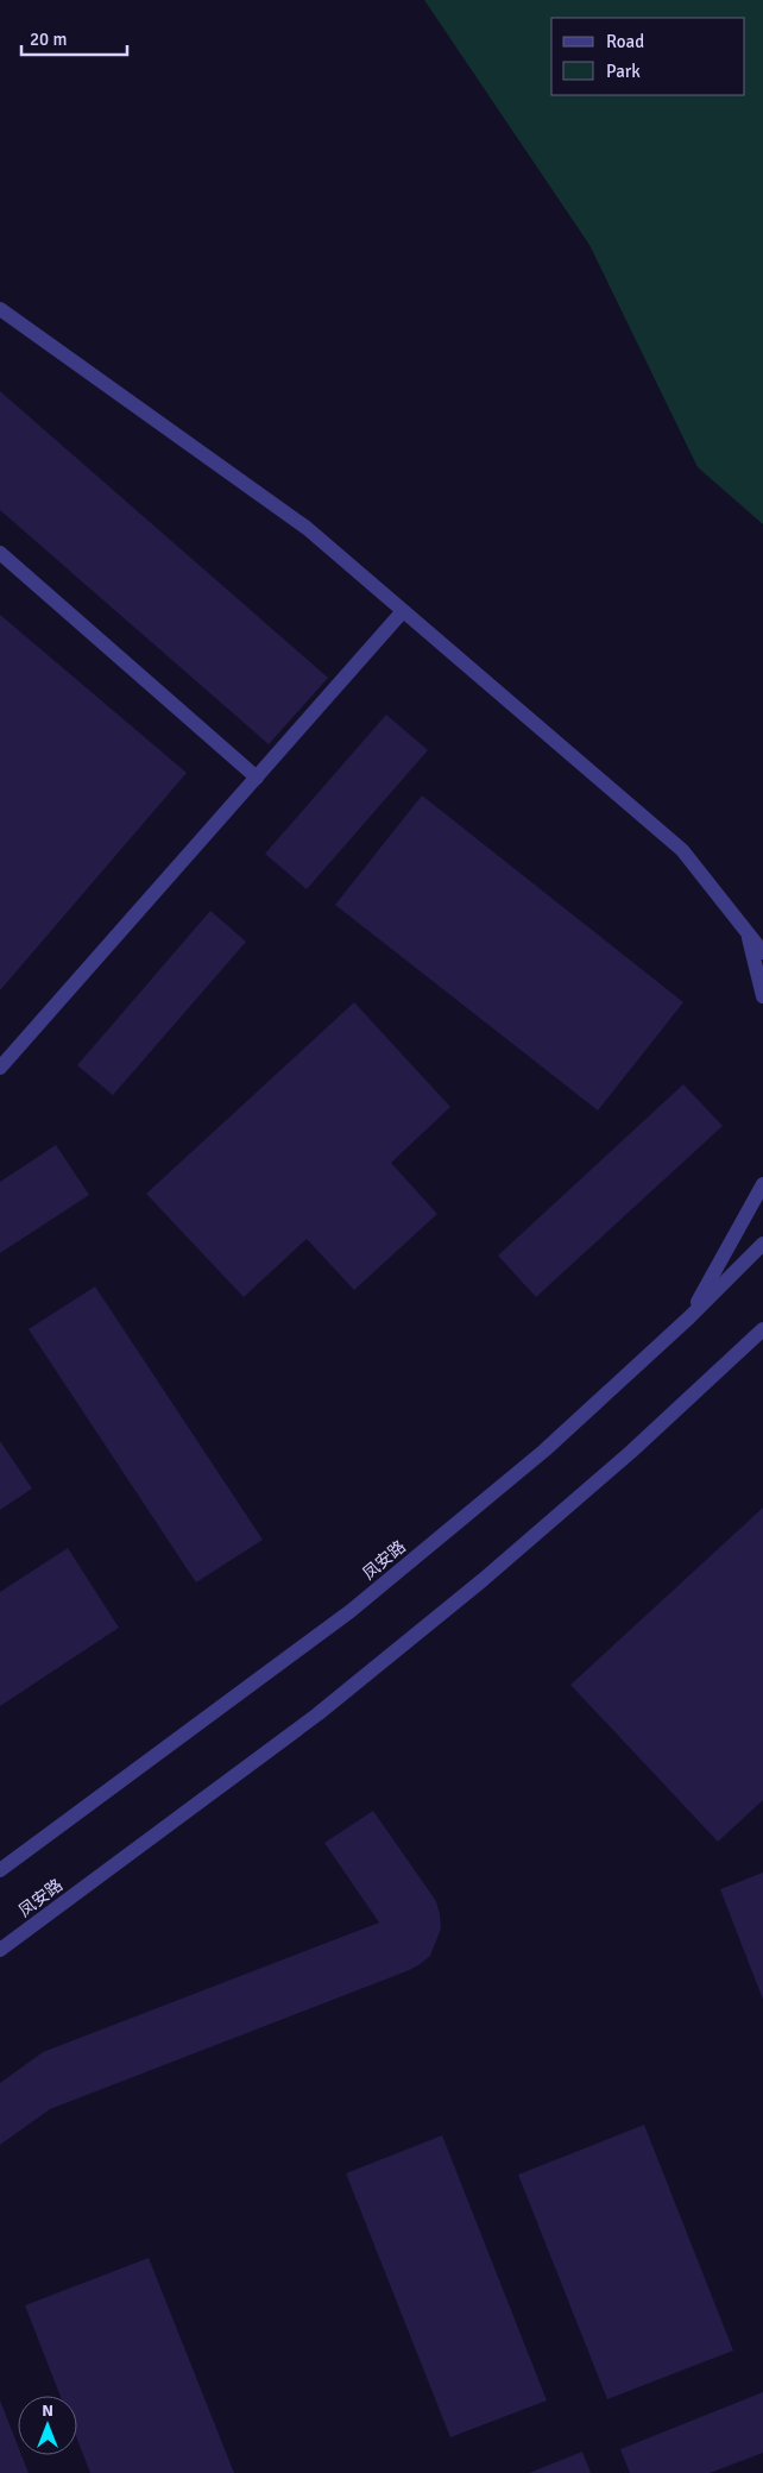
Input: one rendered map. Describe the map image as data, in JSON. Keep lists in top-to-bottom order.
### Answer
{
  "streets": {
    "street": ["凤安路"]
  },
  "legend": ["Road", "Park"],
  "scale_bar": "20 m",
  "north": "top"
}
